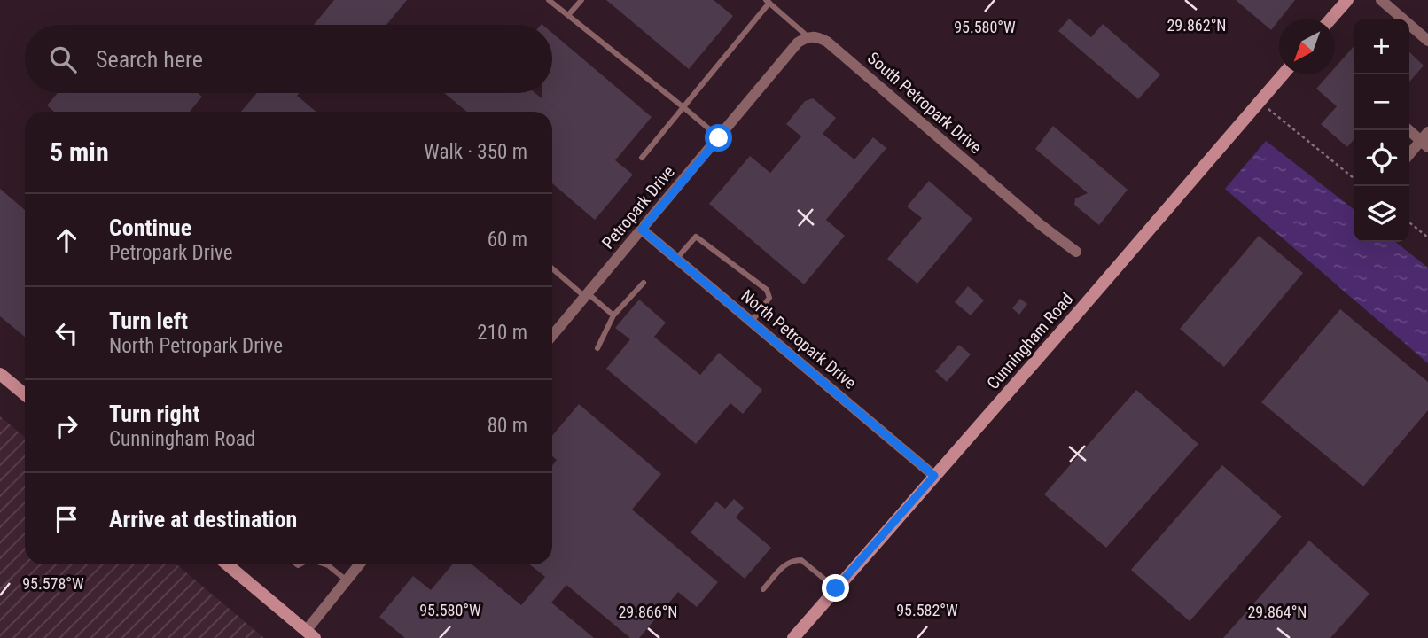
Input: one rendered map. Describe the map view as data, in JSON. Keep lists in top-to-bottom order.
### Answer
{
  "streets": {
    "street": [
      "South Petropark Drive",
      "Petropark Drive",
      "North Petropark Drive",
      "Cunningham Road"
    ]
  },
  "crossings": [
    ["South Petropark Drive", "Petropark Drive"],
    ["Petropark Drive", "North Petropark Drive"],
    ["North Petropark Drive", "Cunningham Road"]
  ],
  "north": "bottom left",
  "page": {
    "map_buttons": ["+", "−"],
    "search": "Search here",
    "heading": ["5 min", "Walk · 350 m"],
    "list": [
      ["Continue", "Petropark Drive", "60 m"],
      ["Turn left", "North Petropark Drive", "210 m"],
      ["Turn right", "Cunningham Road", "80 m"],
      "Arrive at destination"
    ]
  },
  "coordinates": [
    "29.862°N",
    "95.580°W",
    "95.578°W",
    "95.582°W",
    "29.866°N",
    "29.864°N"
  ]
}
